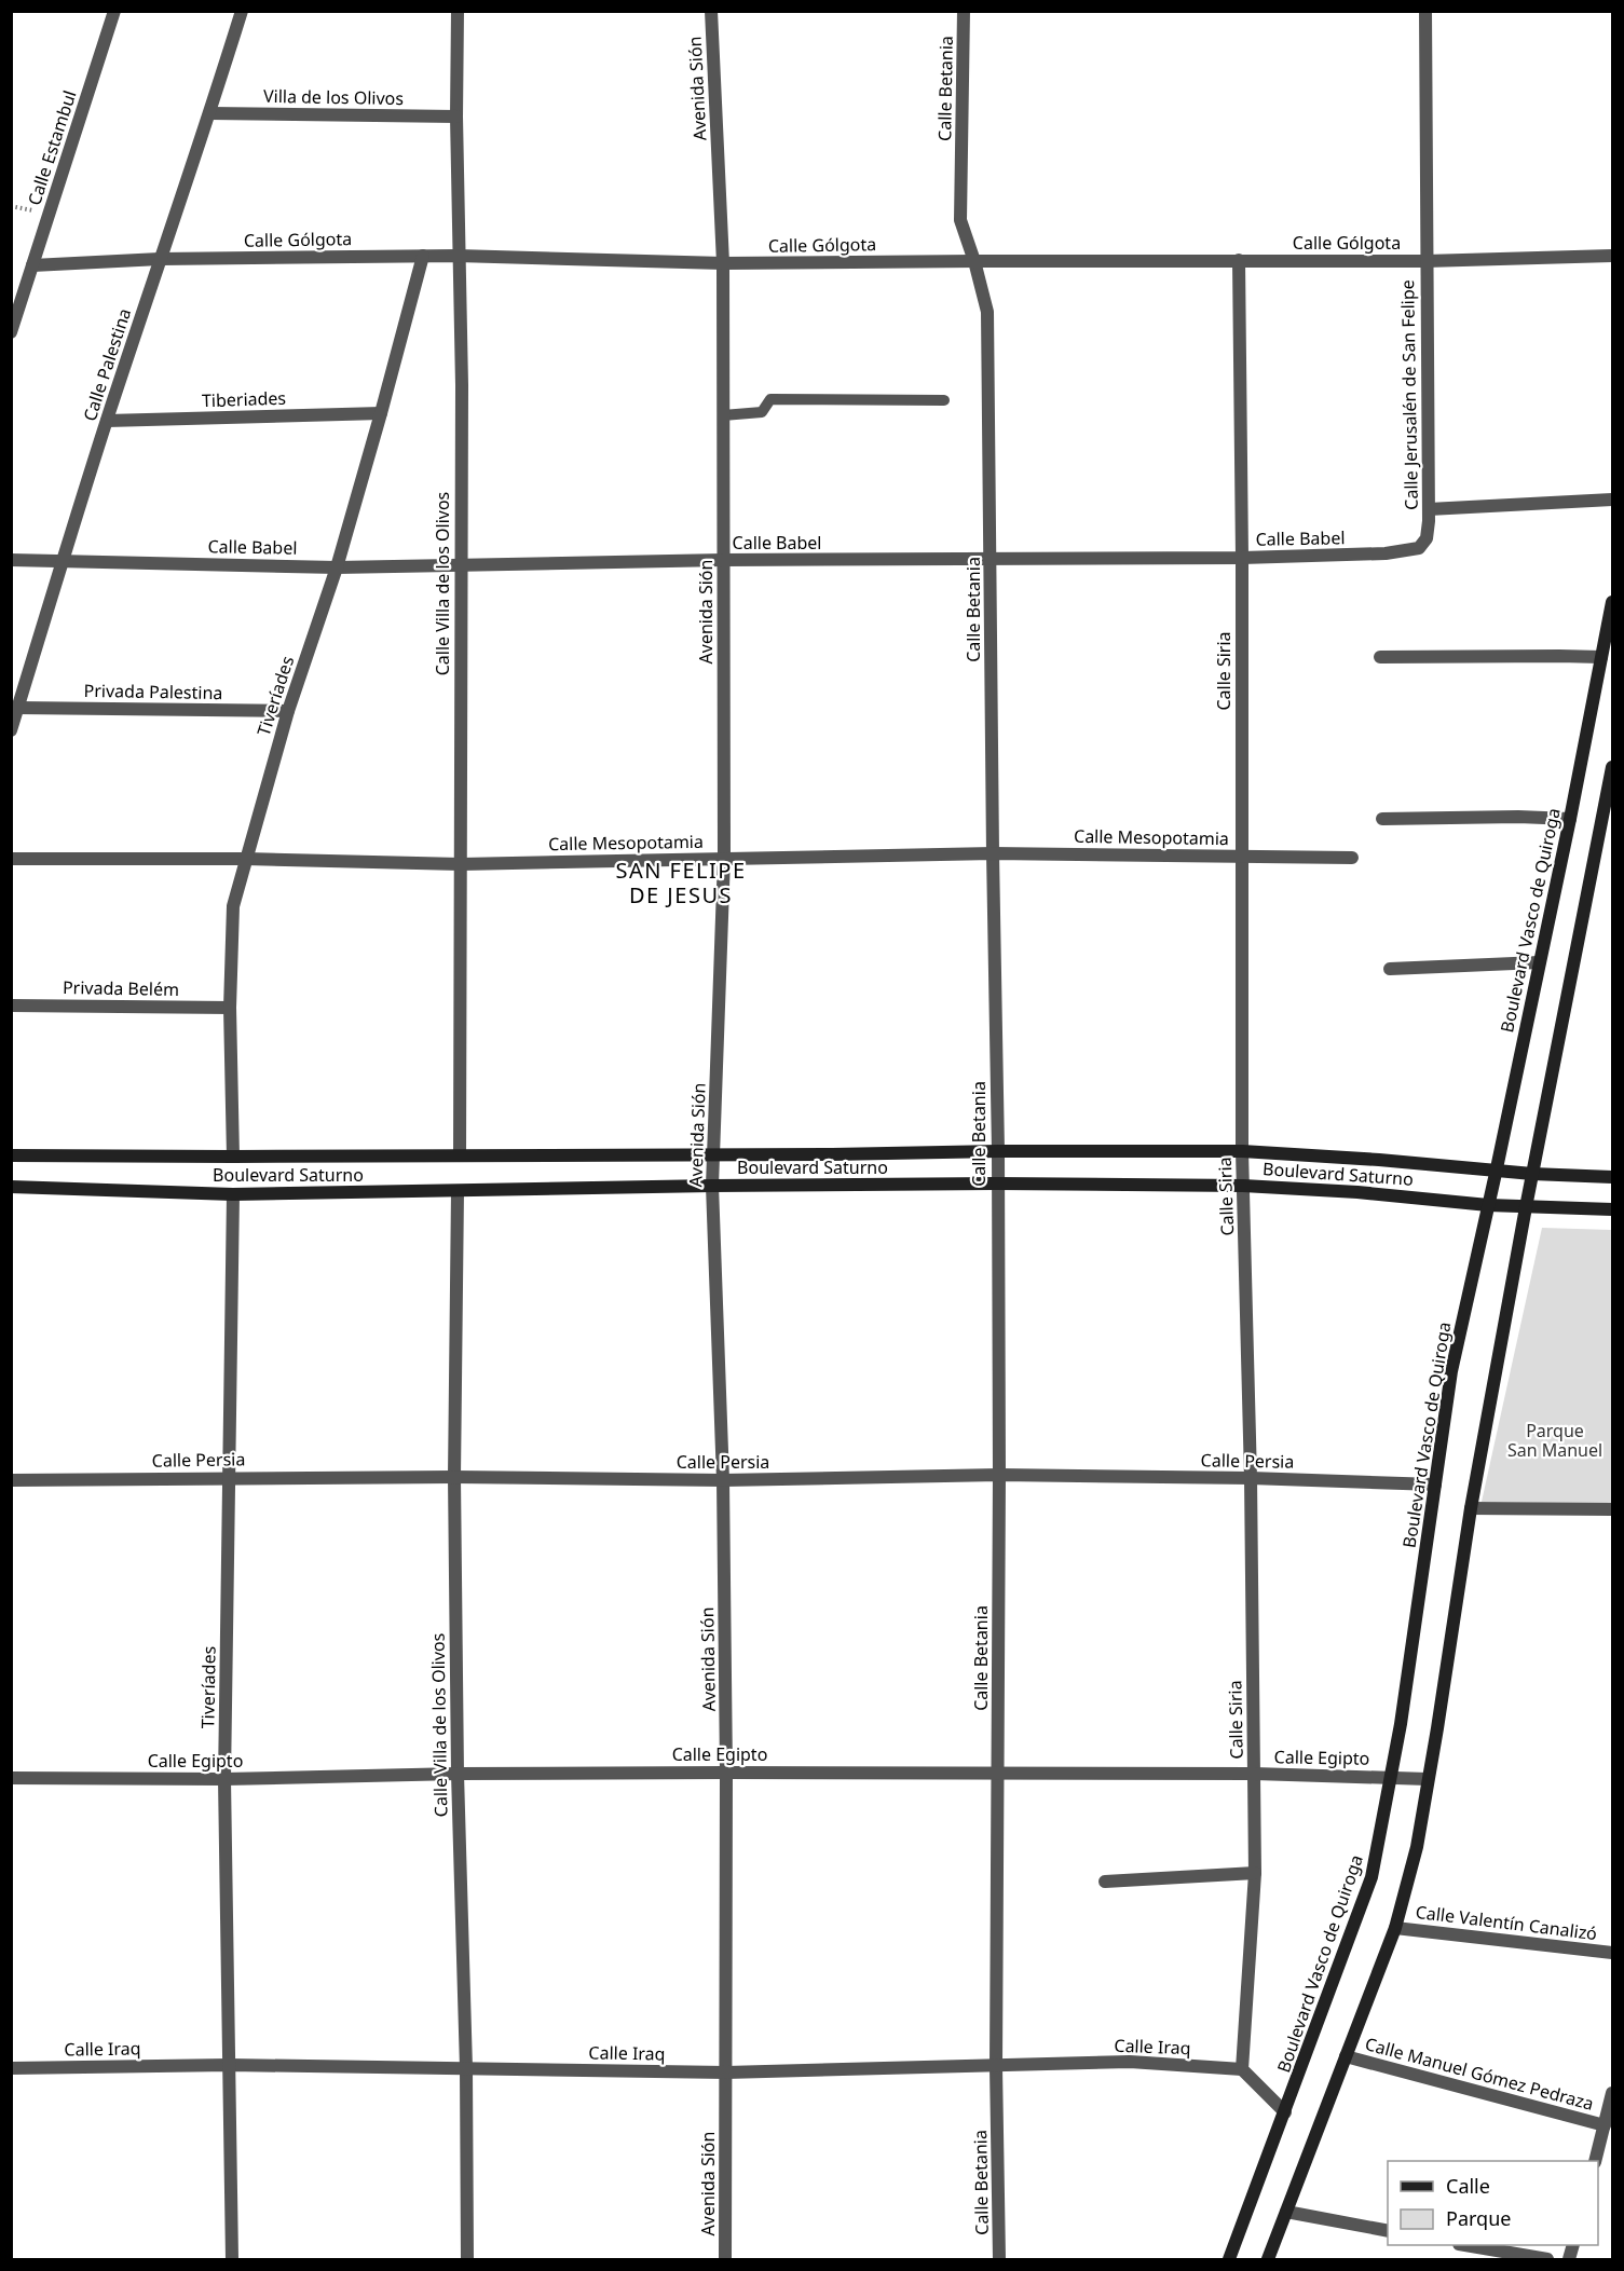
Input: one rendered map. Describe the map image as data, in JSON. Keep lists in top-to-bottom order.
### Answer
{
  "streets": {
    "street": [
      "Avenida Sión",
      "Calle Betania",
      "Villa de los Olivos",
      "Calle Estambul",
      "Calle Gólgota",
      "Calle Palestina",
      "Calle Jerusalén de San Felipe",
      "Tiberiades",
      "Calle Babel",
      "Calle Villa de los Olivos",
      "Calle Siria",
      "Privada Palestina",
      "Tiveríades",
      "Calle Mesopotamia",
      "Boulevard Vasco de Quiroga",
      "Privada Belém",
      "Boulevard Saturno",
      "Calle Persia",
      "Calle Egipto",
      "Calle Valentín Canalizó",
      "Calle Iraq",
      "Calle Manuel Gómez Pedraza"
    ]
  },
  "crossings": [
    ["Avenida Sión", "Calle Gólgota"],
    ["Avenida Sión", "Calle Babel"],
    ["Avenida Sión", "Calle Mesopotamia"],
    ["Avenida Sión", "Boulevard Saturno"],
    ["Avenida Sión", "Calle Persia"],
    ["Avenida Sión", "Calle Egipto"],
    ["Avenida Sión", "Calle Iraq"],
    ["Calle Betania", "Calle Gólgota"],
    ["Calle Betania", "Calle Babel"],
    ["Calle Betania", "Calle Mesopotamia"],
    ["Calle Betania", "Boulevard Saturno"],
    ["Calle Betania", "Calle Persia"],
    ["Calle Betania", "Calle Egipto"],
    ["Calle Betania", "Calle Iraq"],
    ["Villa de los Olivos", "Calle Palestina"],
    ["Villa de los Olivos", "Calle Villa de los Olivos"],
    ["Calle Estambul", "Calle Gólgota"],
    ["Calle Gólgota", "Calle Palestina"],
    ["Calle Gólgota", "Calle Jerusalén de San Felipe"],
    ["Calle Gólgota", "Calle Villa de los Olivos"],
    ["Calle Gólgota", "Calle Siria"],
    ["Calle Gólgota", "Tiveríades"],
    ["Calle Palestina", "Tiberiades"],
    ["Calle Palestina", "Calle Babel"],
    ["Calle Palestina", "Privada Palestina"],
    ["Calle Jerusalén de San Felipe", "Calle Babel"],
    ["Tiberiades", "Tiveríades"],
    ["Calle Babel", "Calle Villa de los Olivos"],
    ["Calle Babel", "Calle Siria"],
    ["Calle Babel", "Tiveríades"],
    ["Calle Villa de los Olivos", "Calle Mesopotamia"],
    ["Calle Villa de los Olivos", "Boulevard Saturno"],
    ["Calle Villa de los Olivos", "Calle Persia"],
    ["Calle Villa de los Olivos", "Calle Egipto"],
    ["Calle Villa de los Olivos", "Calle Iraq"],
    ["Calle Siria", "Calle Mesopotamia"],
    ["Calle Siria", "Boulevard Saturno"],
    ["Calle Siria", "Calle Persia"],
    ["Calle Siria", "Calle Egipto"],
    ["Calle Siria", "Calle Iraq"],
    ["Privada Palestina", "Tiveríades"],
    ["Tiveríades", "Calle Mesopotamia"],
    ["Tiveríades", "Privada Belém"],
    ["Tiveríades", "Boulevard Saturno"],
    ["Tiveríades", "Calle Persia"],
    ["Tiveríades", "Calle Egipto"],
    ["Tiveríades", "Calle Iraq"],
    ["Boulevard Vasco de Quiroga", "Boulevard Saturno"],
    ["Boulevard Vasco de Quiroga", "Calle Persia"],
    ["Boulevard Vasco de Quiroga", "Calle Egipto"]
  ],
  "districts": ["SAN FELIPE DE JESUS"],
  "parks": ["Parque San Manuel"],
  "legend": ["Calle", "Parque"]
}
